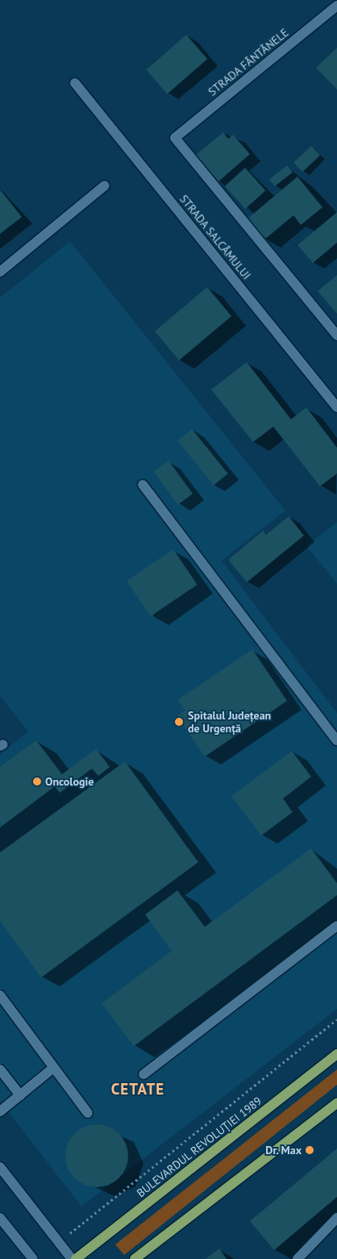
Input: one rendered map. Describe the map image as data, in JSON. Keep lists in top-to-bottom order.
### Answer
{
  "streets": {
    "main road": ["BULEVARDUL REVOLUȚIEI 1989"],
    "street": ["STRADA FÂNTÂNELE", "STRADA SALCÂMULUI"]
  },
  "districts": ["CETATE"],
  "places": ["Spitalul Județean de Urgență", "Oncologie", "Dr. Max"]
}
